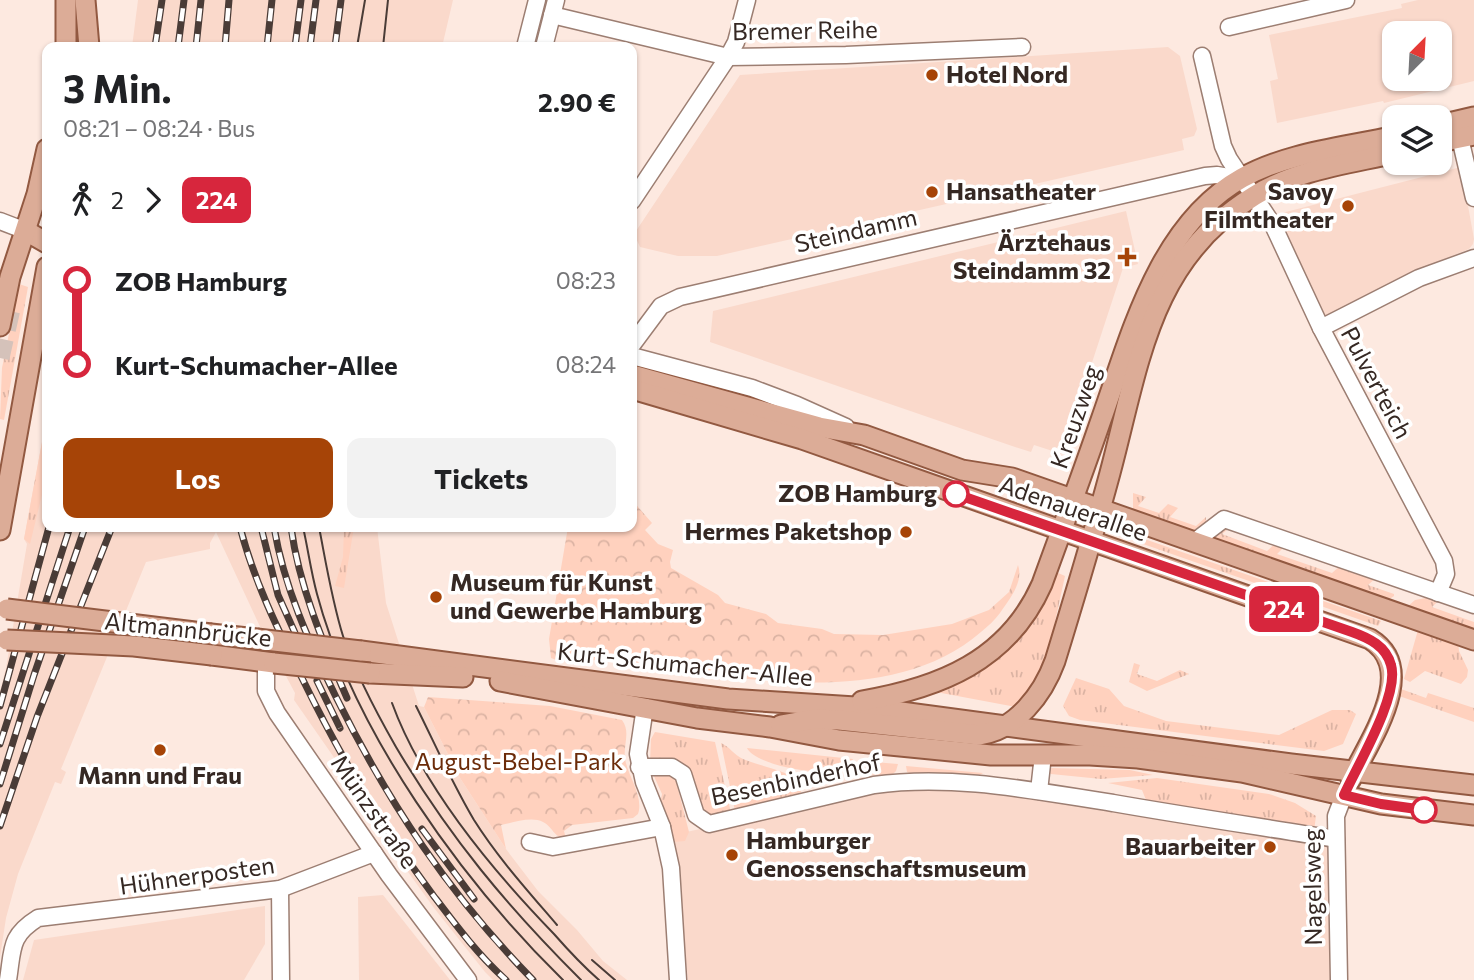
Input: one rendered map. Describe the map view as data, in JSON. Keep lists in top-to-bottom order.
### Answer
{
  "streets": {
    "main road": [
      "Steindamm",
      "Kreuzweg",
      "Adenauerallee",
      "Altmannbrücke",
      "Kurt-Schumacher-Allee",
      "Nagelsweg"
    ],
    "street": [
      "Bremer Reihe",
      "Pulverteich",
      "Besenbinderhof",
      "Münzstraße",
      "Hühnerposten"
    ]
  },
  "crossings": [
    ["Steindamm", "Pulverteich"],
    ["Steindamm", "Kreuzweg"],
    ["Pulverteich", "Kreuzweg"],
    ["Kreuzweg", "Adenauerallee"],
    ["Kreuzweg", "Kurt-Schumacher-Allee"],
    ["Adenauerallee", "Nagelsweg"],
    ["Altmannbrücke", "Kurt-Schumacher-Allee"],
    ["Altmannbrücke", "Münzstraße"],
    ["Kurt-Schumacher-Allee", "Nagelsweg"],
    ["Besenbinderhof", "Nagelsweg"],
    ["Münzstraße", "Hühnerposten"]
  ],
  "parks": ["August-Bebel-Park"],
  "places": {
    "other": [
      "Hotel Nord",
      "Hansatheater",
      "Savoy Filmtheater",
      "ZOB Hamburg",
      "Hermes Paketshop",
      "Museum für Kunst und Gewerbe Hamburg",
      "Mann und Frau",
      "Bauarbeiter",
      "Hamburger Genossenschaftsmuseum"
    ],
    "health": ["Ärztehaus Steindamm 32"]
  },
  "lines": ["bus line 224"],
  "north": "top right",
  "page": {
    "on_map": "224",
    "heading": ["3 Min.", "08:21 – 08:24 · Bus", "2.90 €"],
    "legs": ["2", "224"],
    "list": [
      {
        "name": "ZOB Hamburg",
        "value": "08:23"
      },
      {
        "name": "Kurt-Schumacher-Allee",
        "value": "08:24"
      }
    ],
    "buttons": ["Los", "Tickets"]
  }
}
